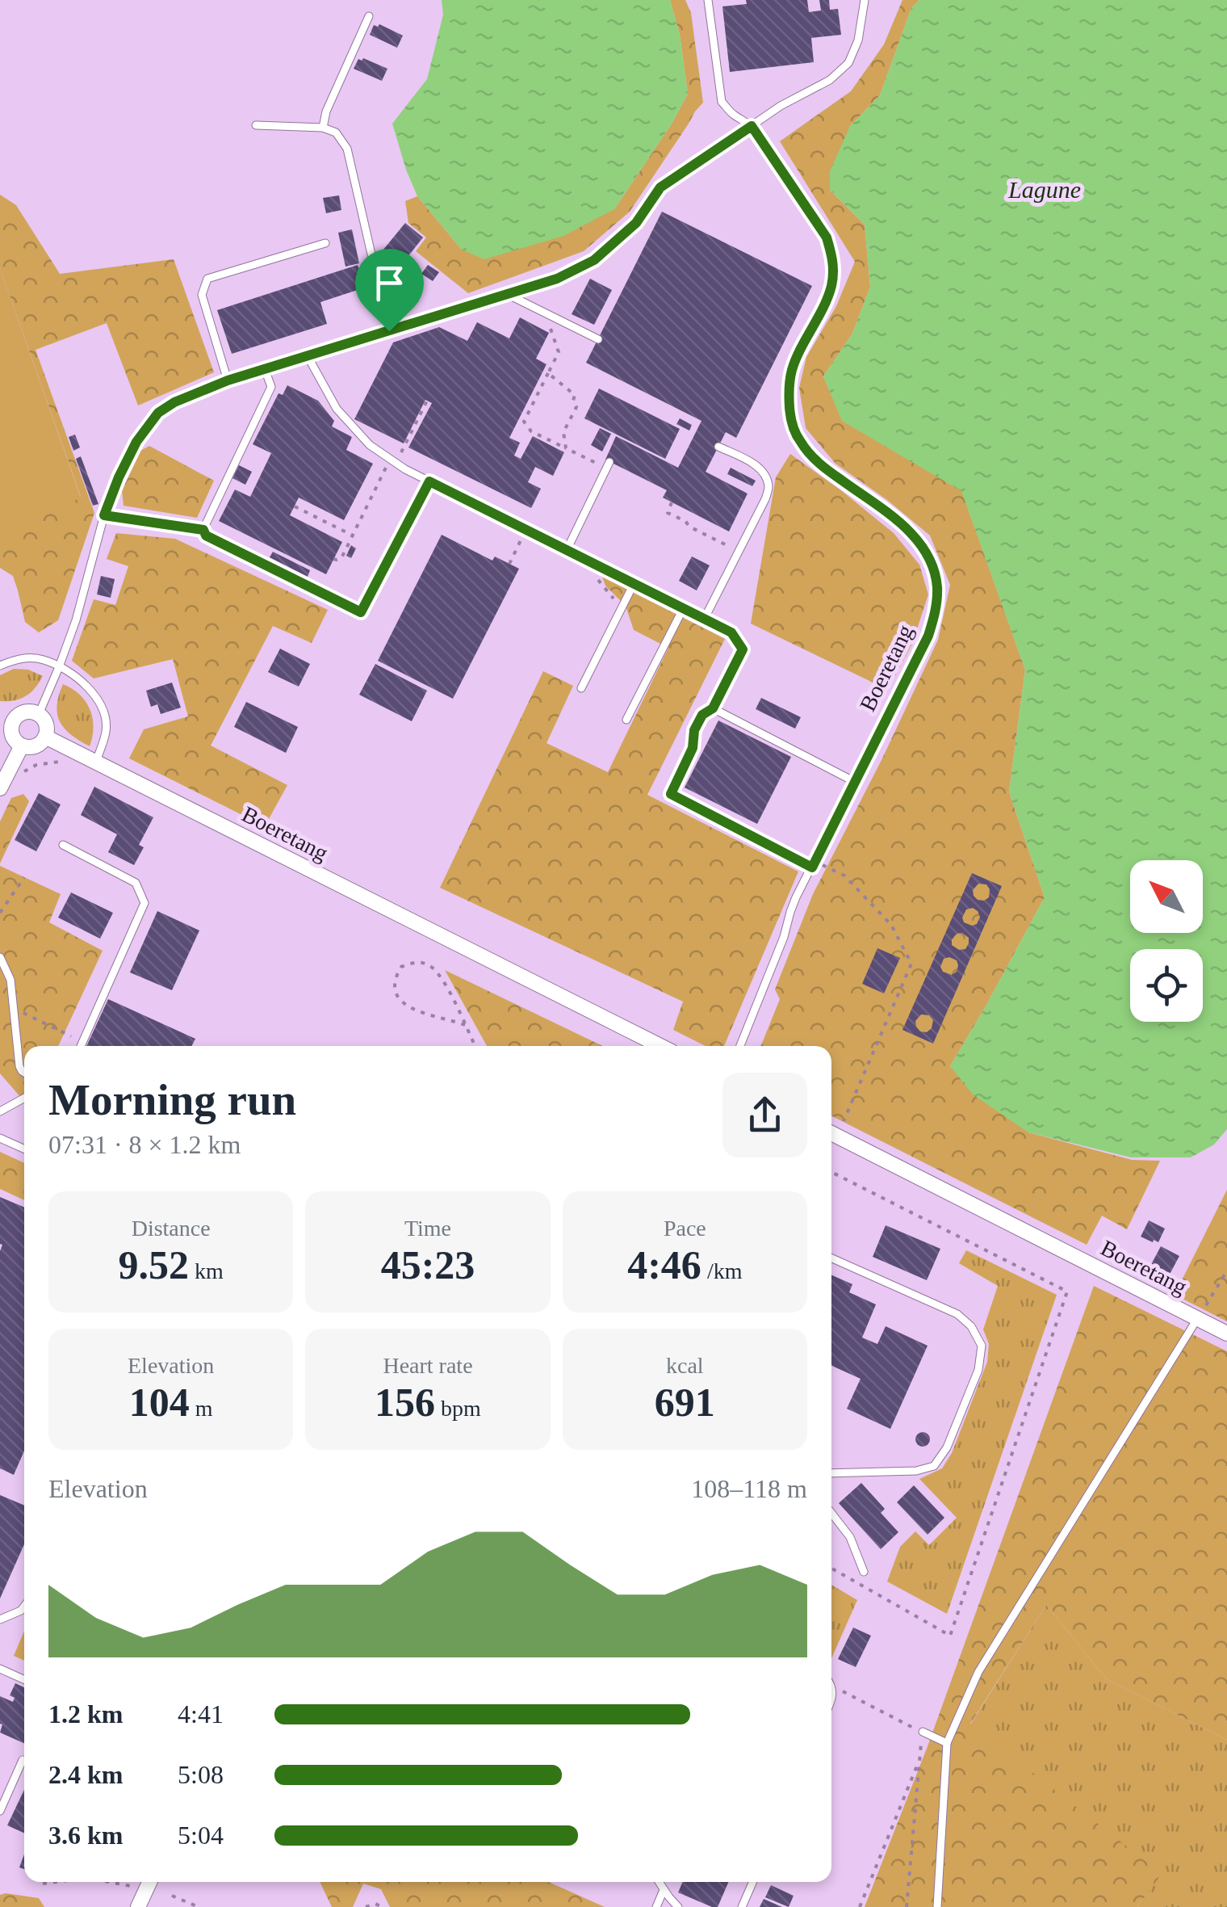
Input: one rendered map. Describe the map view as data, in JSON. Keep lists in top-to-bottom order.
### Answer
{
  "streets": {
    "street": ["Boeretang"]
  },
  "water": ["Lagune"],
  "north": "top left",
  "page": {
    "heading": ["Morning run", "07:31 · 8 × 1.2 km"],
    "stats": [
      ["Distance", "9.52 km"],
      ["Time", "45:23"],
      ["Pace", "4:46 /km"],
      ["Elevation", "104 m"],
      ["Heart rate", "156 bpm"],
      ["kcal", "691"]
    ],
    "chart": ["Elevation", "108–118 m"],
    "list": [
      {
        "name": "1.2 km",
        "note": "4:41"
      },
      {
        "name": "2.4 km",
        "note": "5:08"
      },
      {
        "name": "3.6 km",
        "note": "5:04"
      }
    ]
  }
}
